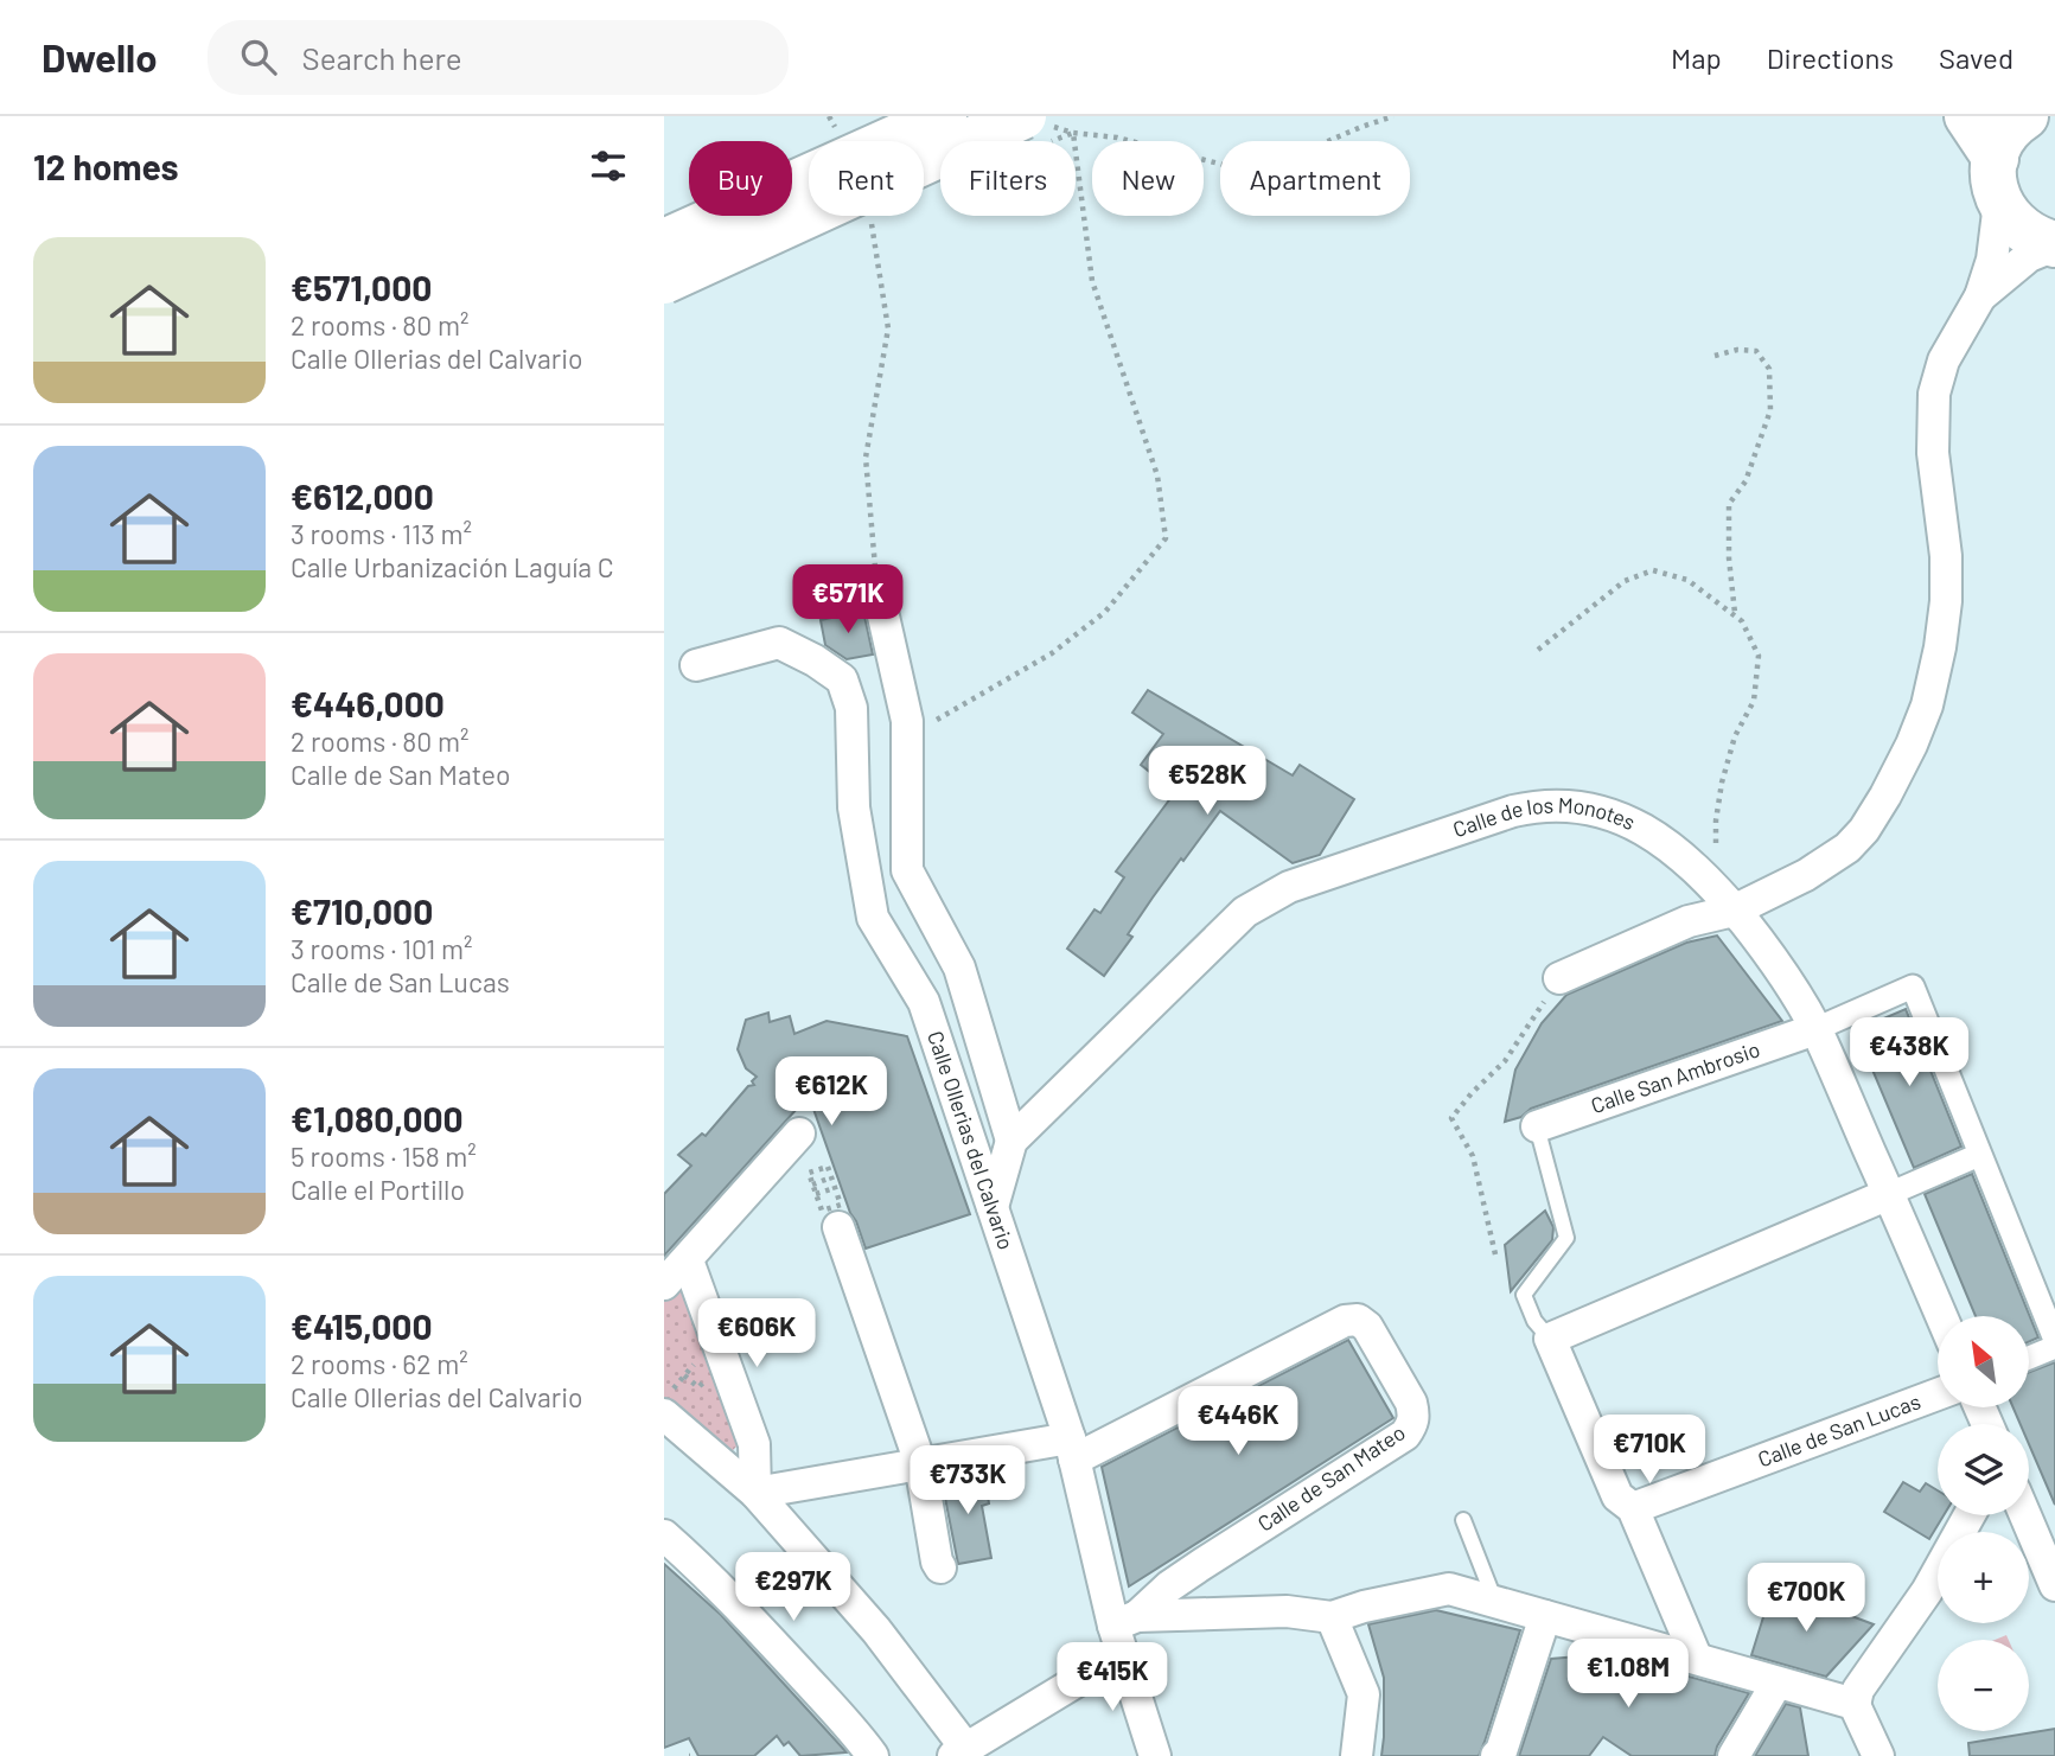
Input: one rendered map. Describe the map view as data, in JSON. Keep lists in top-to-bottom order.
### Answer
{
  "streets": {
    "street": [
      "Calle de los Monotes",
      "Calle San Ambrosio",
      "Calle Ollerias del Calvario",
      "Calle de San Lucas",
      "Calle de San Mateo"
    ]
  },
  "crossings": [
    ["Calle de los Monotes", "Calle San Ambrosio"],
    ["Calle de los Monotes", "Calle Ollerias del Calvario"],
    ["Calle Ollerias del Calvario", "Calle de San Mateo"]
  ],
  "north": "top left",
  "page": {
    "header": "Dwello",
    "search": "Search here",
    "nav": ["Map", "Directions", "Saved"],
    "heading": "12 homes",
    "chip": [
      "Buy",
      "Rent",
      "Filters",
      "New",
      "Apartment"
    ],
    "list": [
      {
        "name": "€571,000",
        "note": "2 rooms · 80 m² · Calle Ollerias del Calvario"
      },
      {
        "name": "€612,000",
        "note": "3 rooms · 113 m² · Calle Urbanización Laguía C"
      },
      {
        "name": "€446,000",
        "note": "2 rooms · 80 m² · Calle de San Mateo"
      },
      {
        "name": "€710,000",
        "note": "3 rooms · 101 m² · Calle de San Lucas"
      },
      {
        "name": "€1,080,000",
        "note": "5 rooms · 158 m² · Calle el Portillo"
      },
      {
        "name": "€415,000",
        "note": "2 rooms · 62 m² · Calle Ollerias del Calvario"
      }
    ],
    "price": [
      "€571K",
      "€528K",
      "€438K",
      "€612K",
      "€606K",
      "€446K",
      "€710K",
      "€733K",
      "€297K",
      "€700K",
      "€1.08M",
      "€415K"
    ],
    "map_buttons": ["+", "−"]
  }
}
